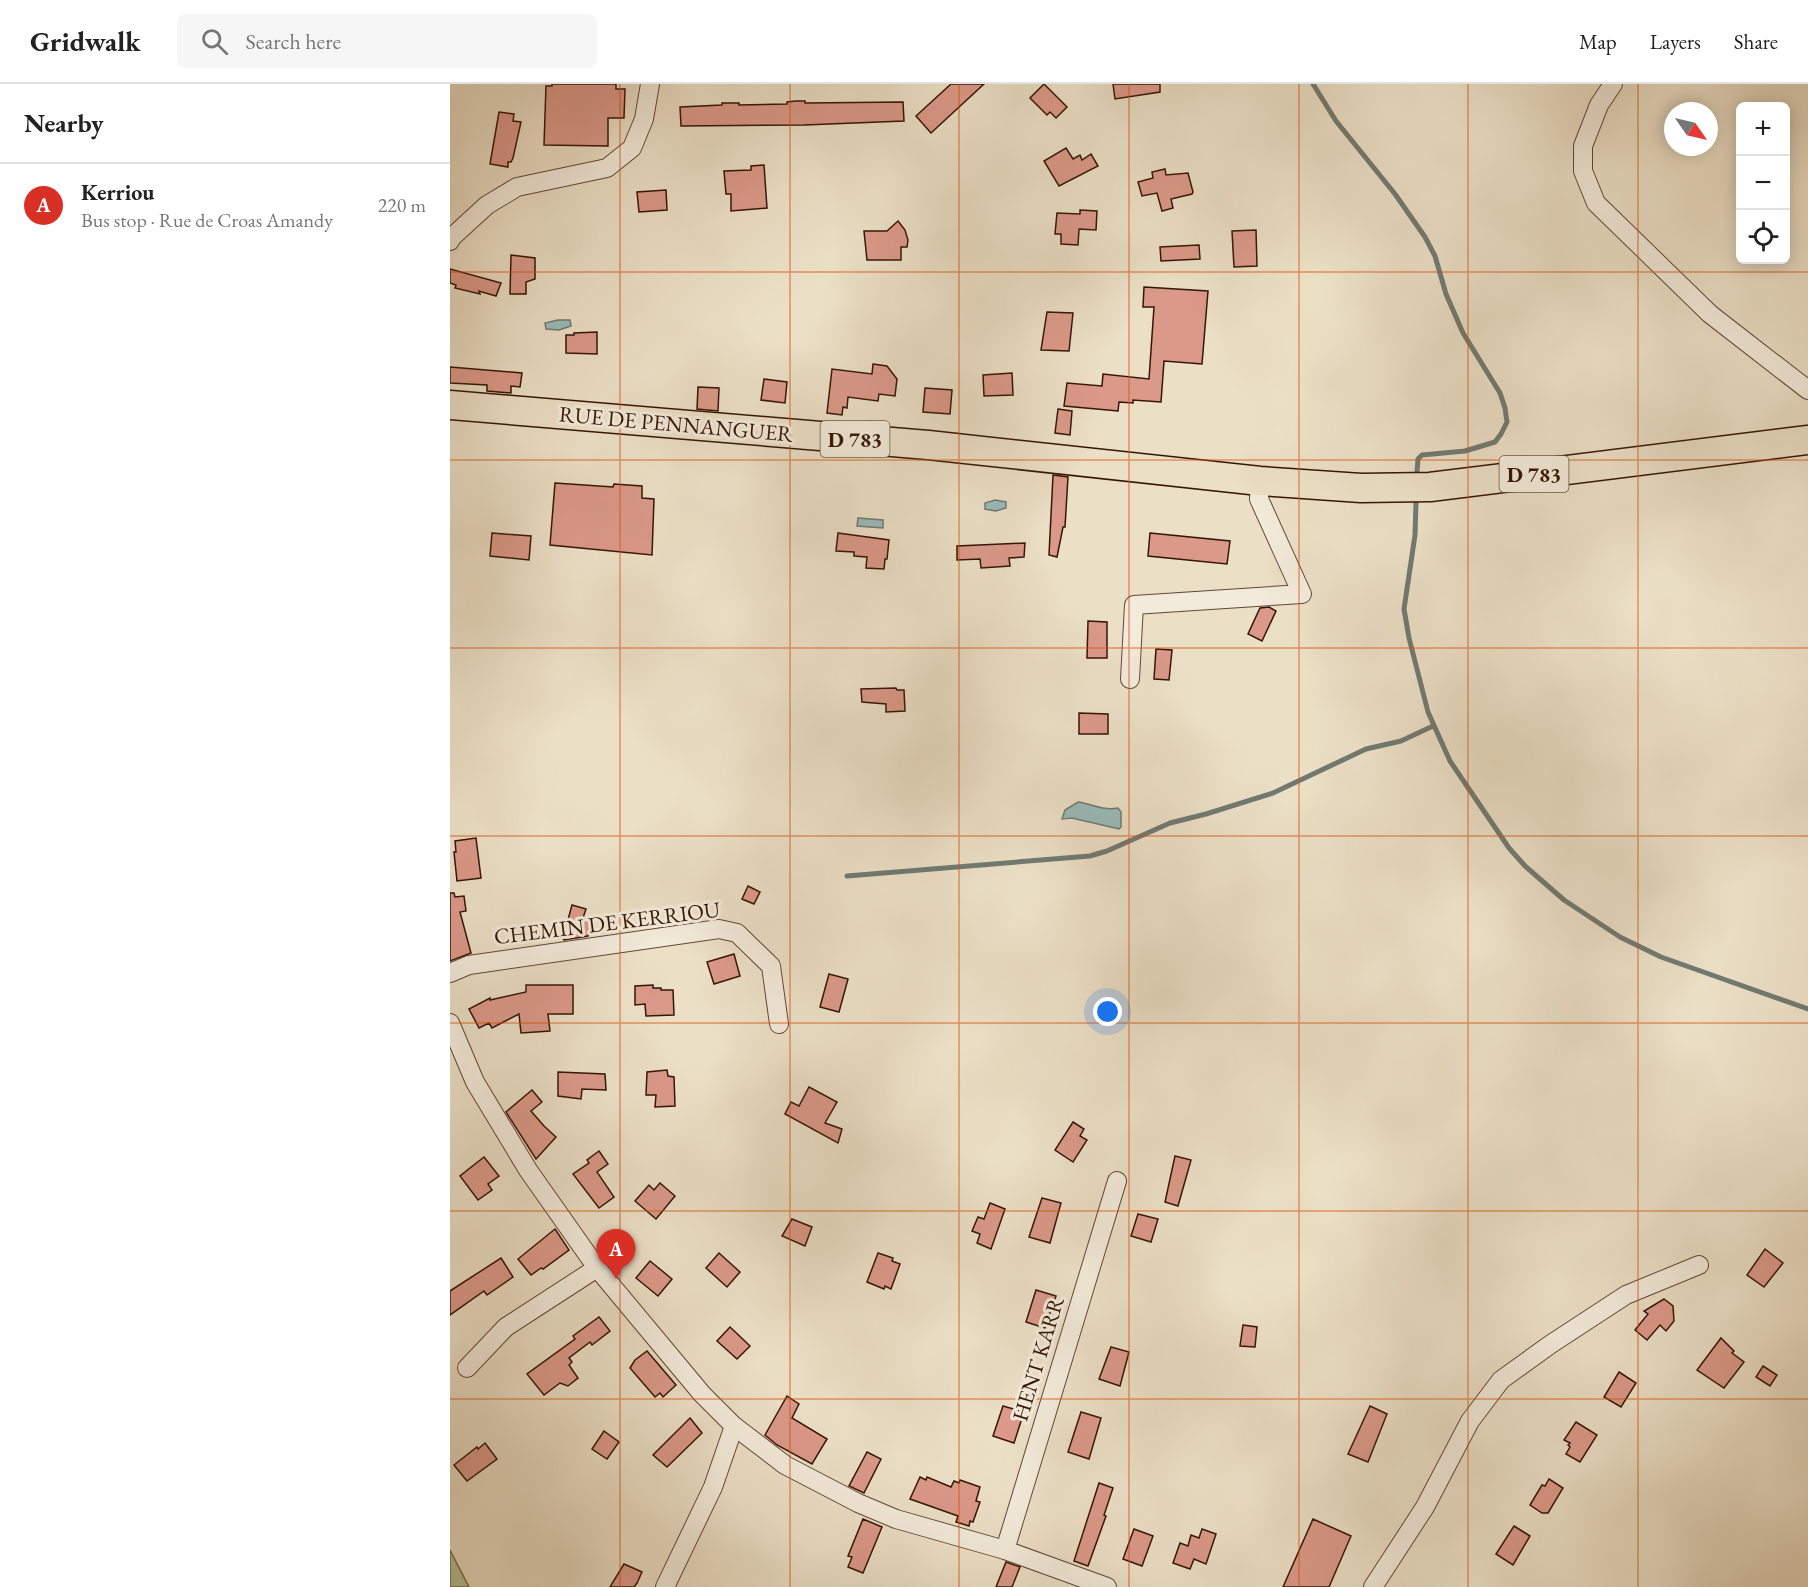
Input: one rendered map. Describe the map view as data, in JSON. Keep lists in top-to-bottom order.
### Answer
{
  "streets": {
    "main road": ["RUE DE PENNANGUER", "D 783"],
    "street": ["CHEMIN DE KERRIOU", "HENT KARR"]
  },
  "crossings": [
    ["RUE DE PENNANGUER", "D 783"]
  ],
  "north": "bottom right",
  "page": {
    "header": "Gridwalk",
    "search": "Search here",
    "nav": ["Map", "Layers", "Share"],
    "heading": "Nearby",
    "map_buttons": ["+", "−"],
    "list": [
      {
        "mark": "A",
        "name": "Kerriou",
        "note": "Bus stop · Rue de Croas Amandy",
        "value": "220 m"
      }
    ],
    "pins": "A"
  }
}
